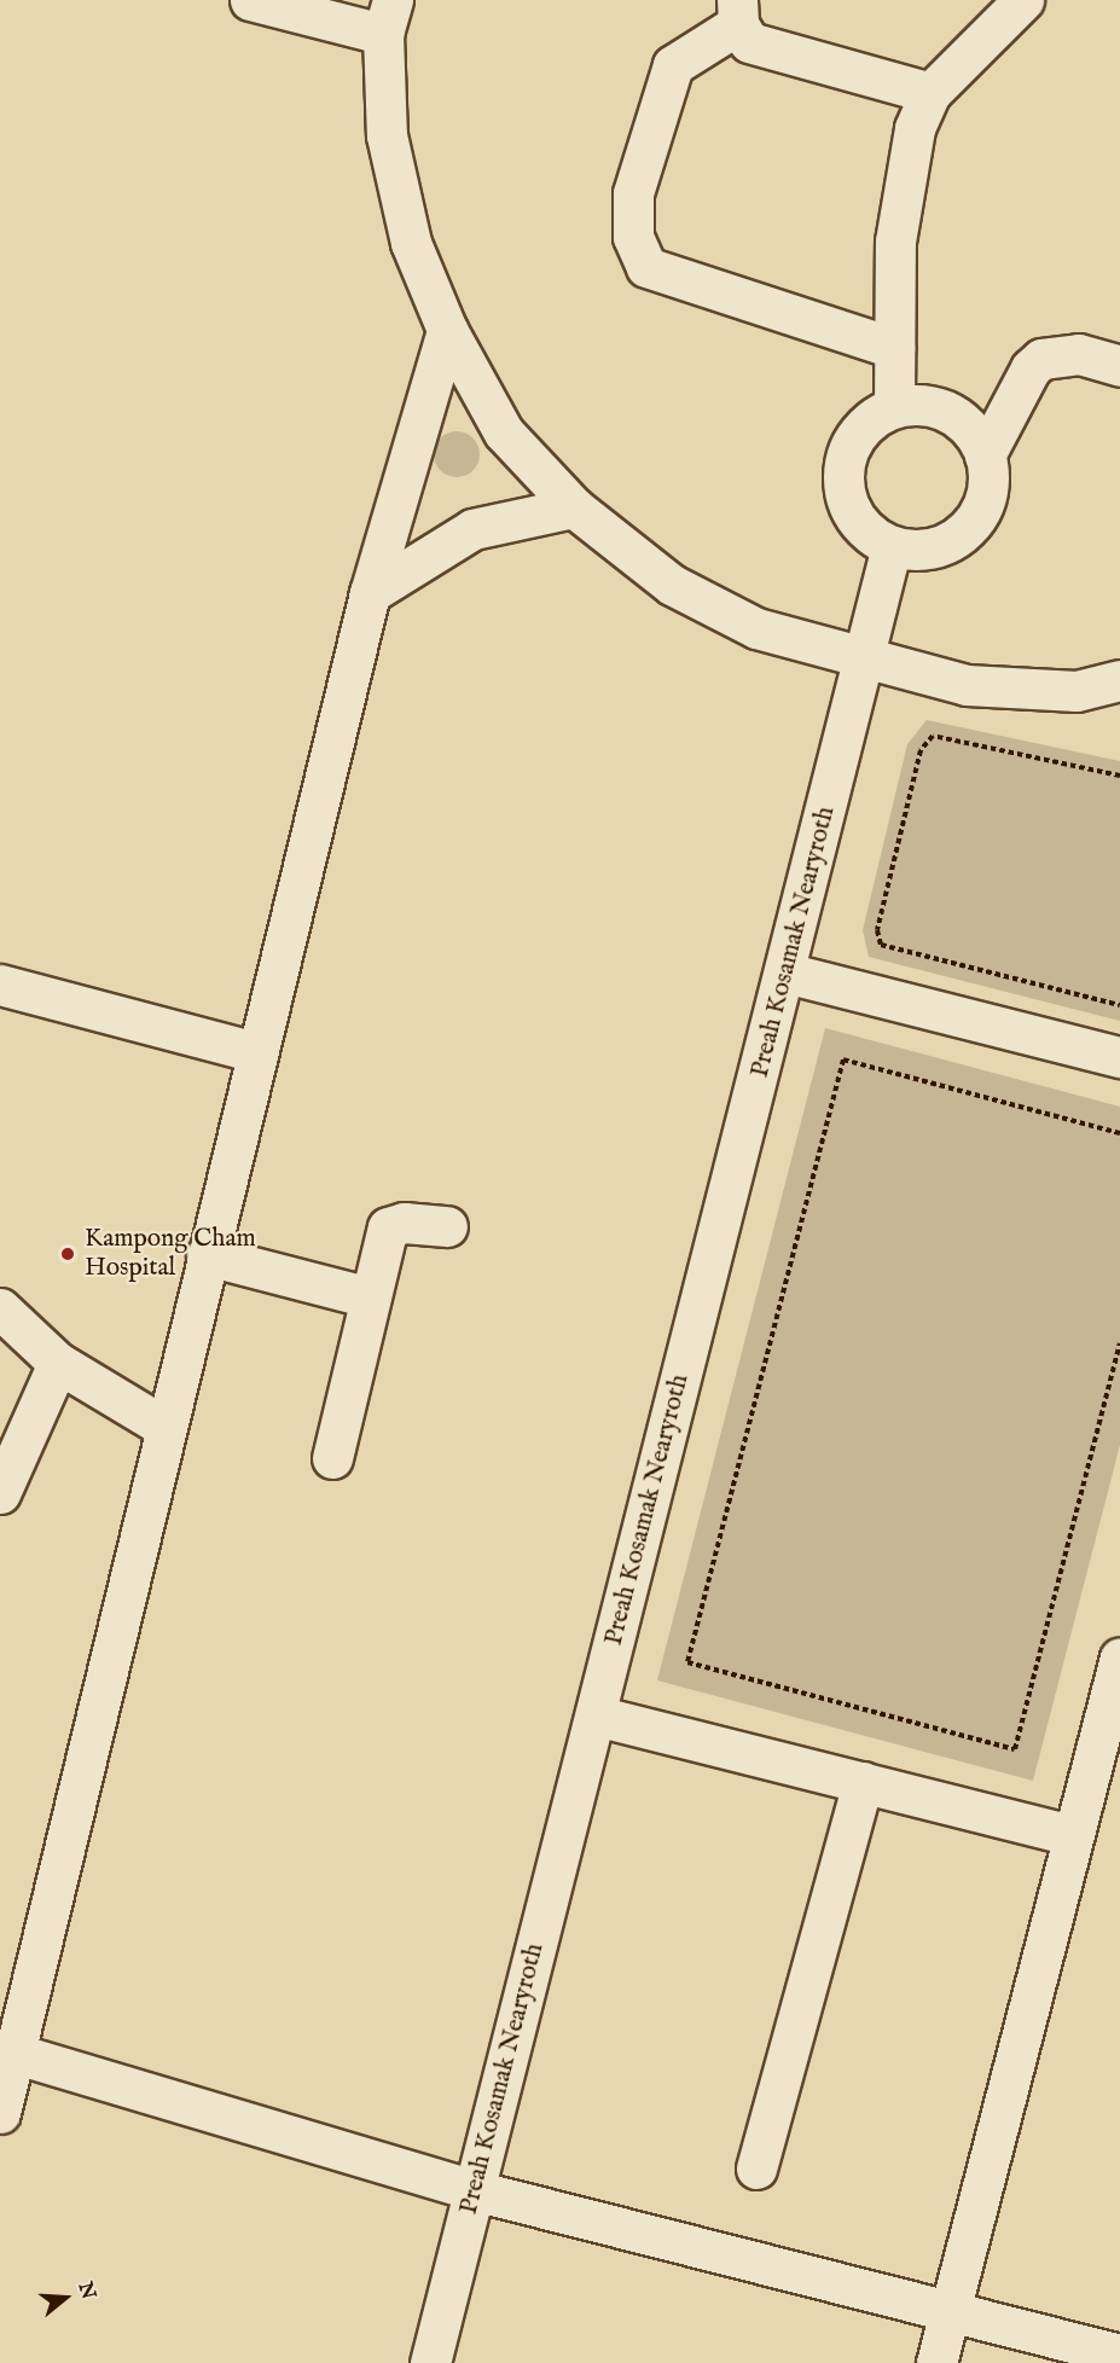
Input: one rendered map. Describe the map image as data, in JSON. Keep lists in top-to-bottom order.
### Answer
{
  "streets": {
    "street": ["Preah Kosamak Nearyroth"]
  },
  "places": ["Kampong Cham Hospital"],
  "north": "right"
}
